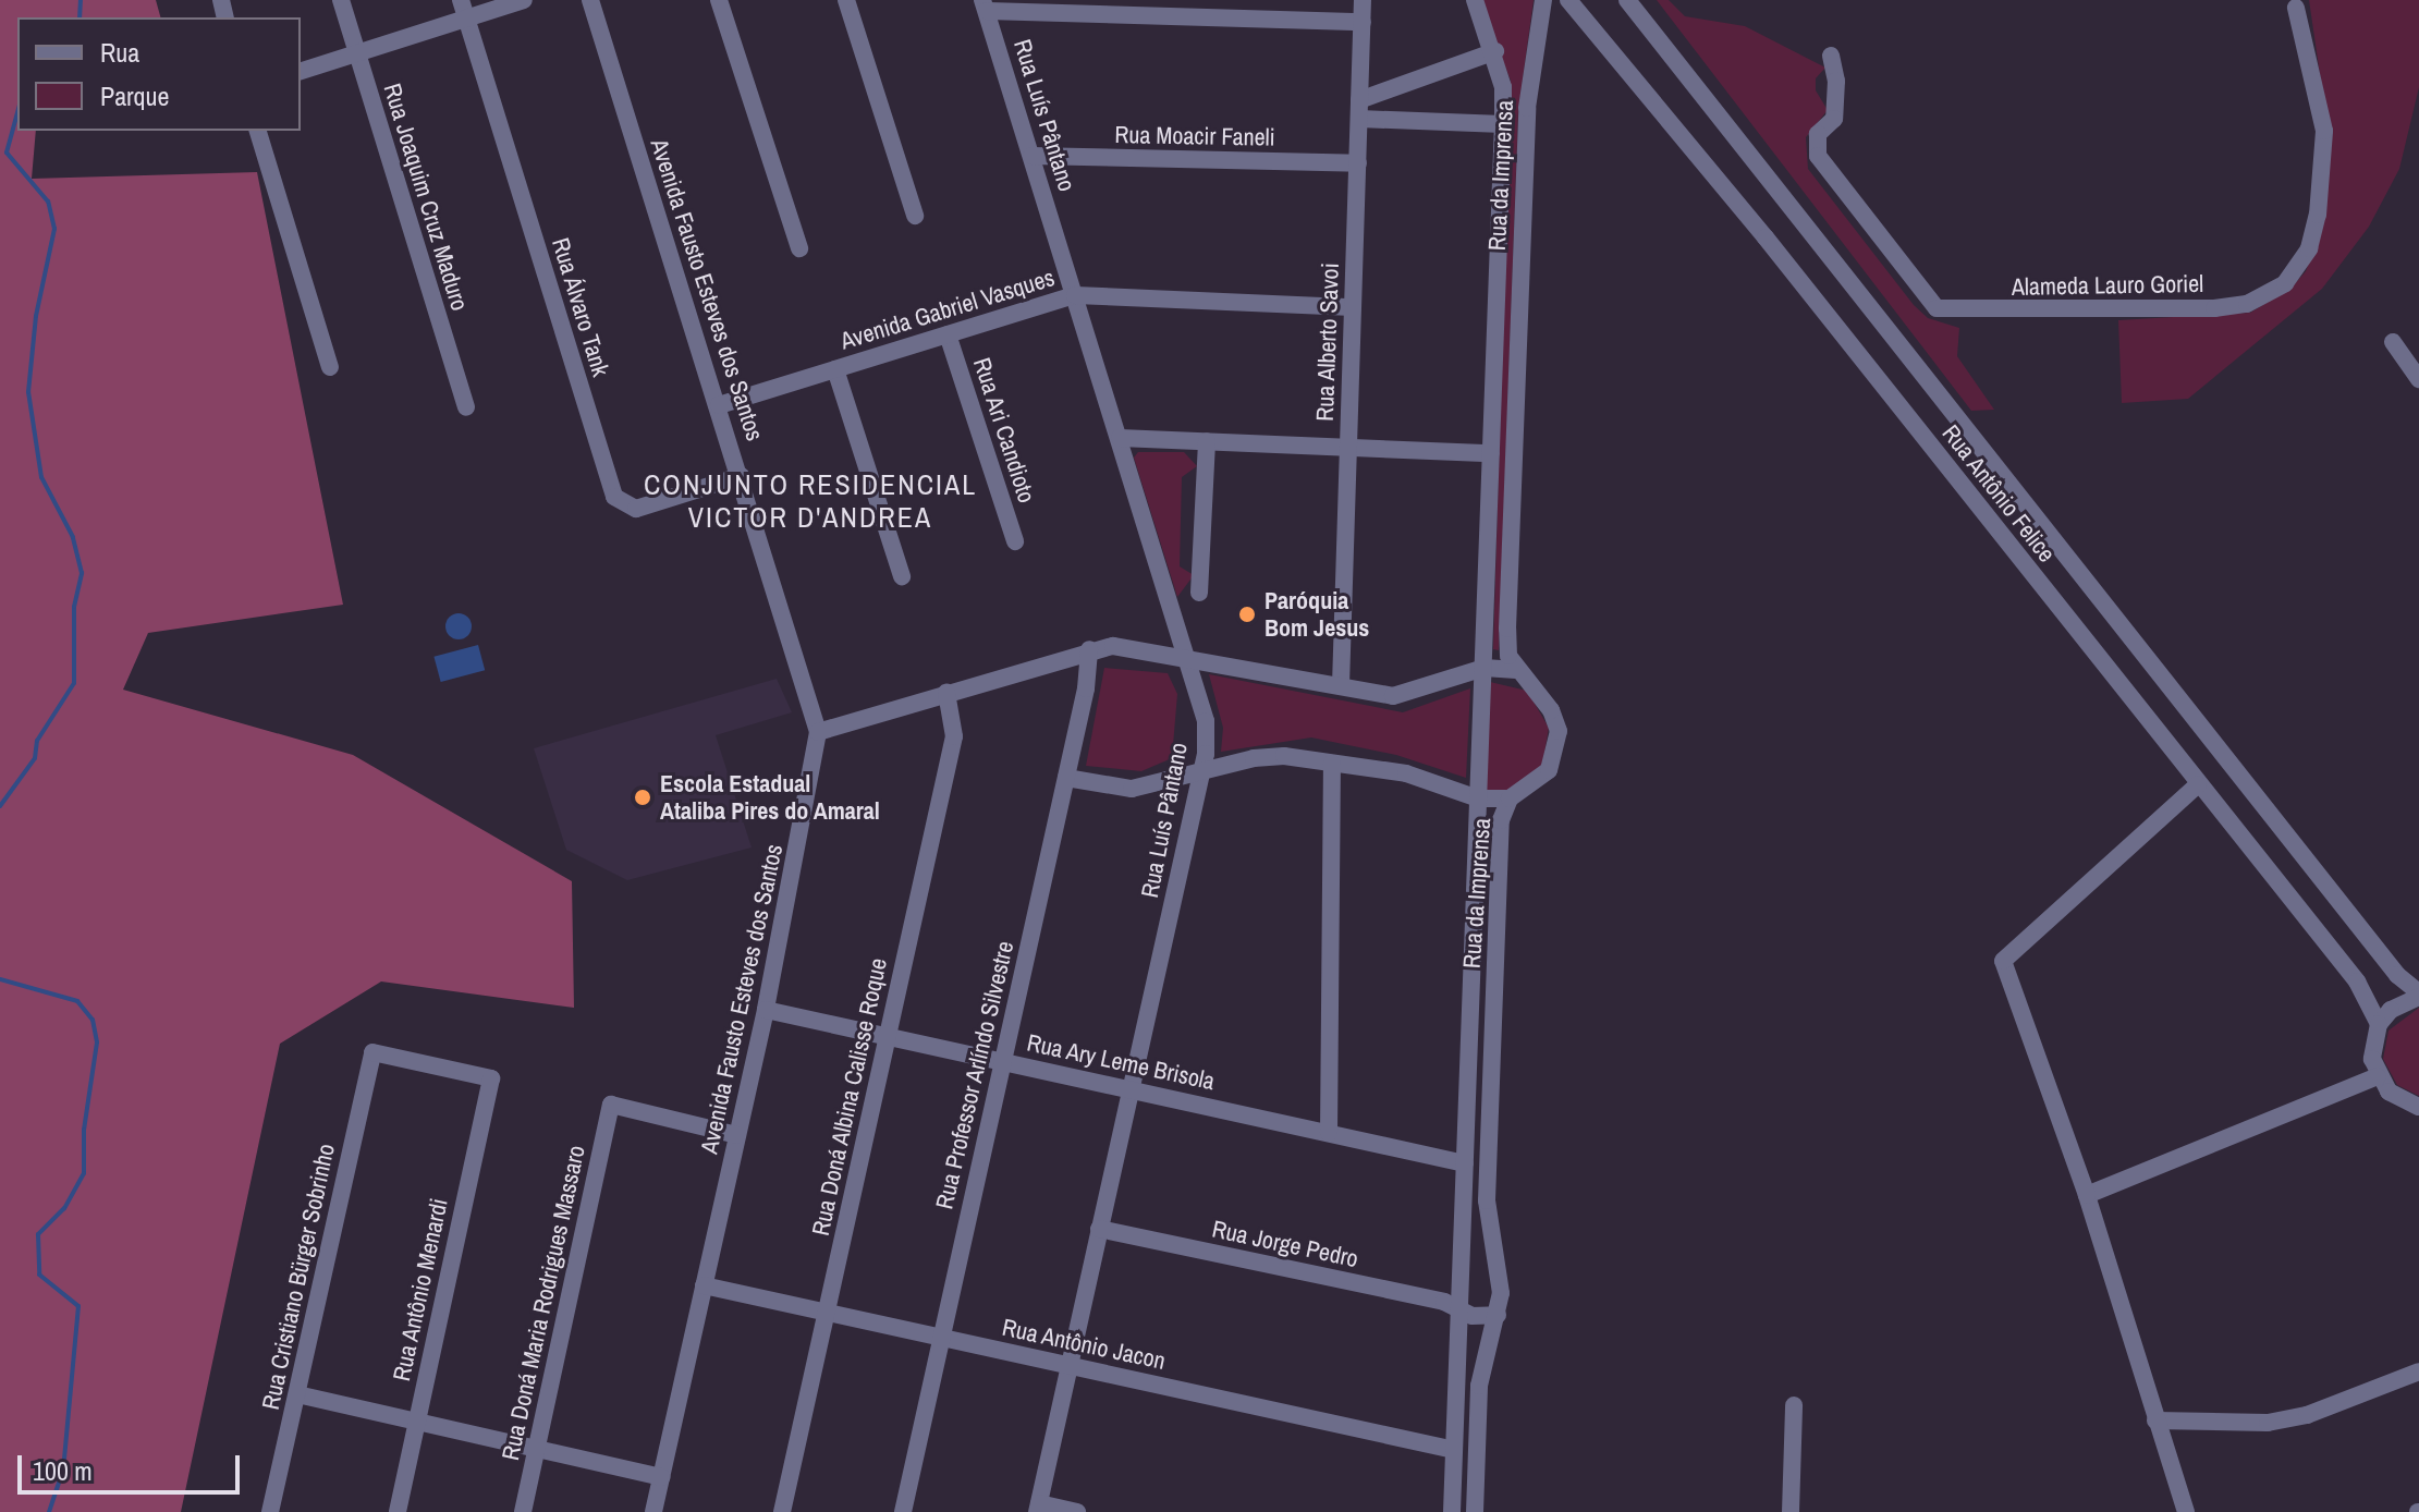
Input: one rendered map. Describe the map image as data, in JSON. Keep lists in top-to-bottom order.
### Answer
{
  "streets": {
    "street": [
      "Rua Luís Pântano",
      "Rua Moacir Faneli",
      "Rua da Imprensa",
      "Rua Joaquim Cruz Maduro",
      "Alameda Lauro Goriel",
      "Avenida Fausto Esteves dos Santos",
      "Rua Álvaro Tank",
      "Avenida Gabriel Vasques",
      "Rua Alberto Savoi",
      "Rua Ari Candioto",
      "Rua Antônio Felice",
      "Rua Ary Leme Brisola",
      "Rua Professor Arlíndo Silvestre",
      "Rua Doná Albina Calisse Roque",
      "Rua Jorge Pedro",
      "Rua Cristiano Bürger Sobrinho",
      "Rua Antônio Menardi",
      "Rua Doná Maria Rodrigues Massaro",
      "Rua Antônio Jacon"
    ]
  },
  "crossings": [
    ["Rua Luís Pântano", "Rua Moacir Faneli"],
    ["Rua Luís Pântano", "Avenida Gabriel Vasques"],
    ["Rua Luís Pântano", "Rua Ary Leme Brisola"],
    ["Rua Luís Pântano", "Rua Jorge Pedro"],
    ["Rua Luís Pântano", "Rua Antônio Jacon"],
    ["Rua Moacir Faneli", "Rua Alberto Savoi"],
    ["Rua da Imprensa", "Rua Ary Leme Brisola"],
    ["Rua da Imprensa", "Rua Jorge Pedro"],
    ["Rua da Imprensa", "Rua Antônio Jacon"],
    ["Avenida Fausto Esteves dos Santos", "Rua Álvaro Tank"],
    ["Avenida Fausto Esteves dos Santos", "Avenida Gabriel Vasques"],
    ["Avenida Fausto Esteves dos Santos", "Rua Ary Leme Brisola"],
    ["Avenida Fausto Esteves dos Santos", "Rua Doná Maria Rodrigues Massaro"],
    ["Avenida Fausto Esteves dos Santos", "Rua Antônio Jacon"],
    ["Avenida Gabriel Vasques", "Rua Alberto Savoi"],
    ["Avenida Gabriel Vasques", "Rua Ari Candioto"],
    ["Rua Ary Leme Brisola", "Rua Professor Arlíndo Silvestre"],
    ["Rua Ary Leme Brisola", "Rua Doná Albina Calisse Roque"],
    ["Rua Professor Arlíndo Silvestre", "Rua Antônio Jacon"],
    ["Rua Doná Albina Calisse Roque", "Rua Antônio Jacon"],
    ["Rua Cristiano Bürger Sobrinho", "Rua Antônio Menardi"]
  ],
  "districts": ["CONJUNTO RESIDENCIAL VICTOR D'ANDREA"],
  "places": ["Paróquia Bom Jesus", "Escola Estadual Ataliba Pires do Amaral"],
  "legend": ["Rua", "Parque"],
  "scale_bar": "100 m"
}
